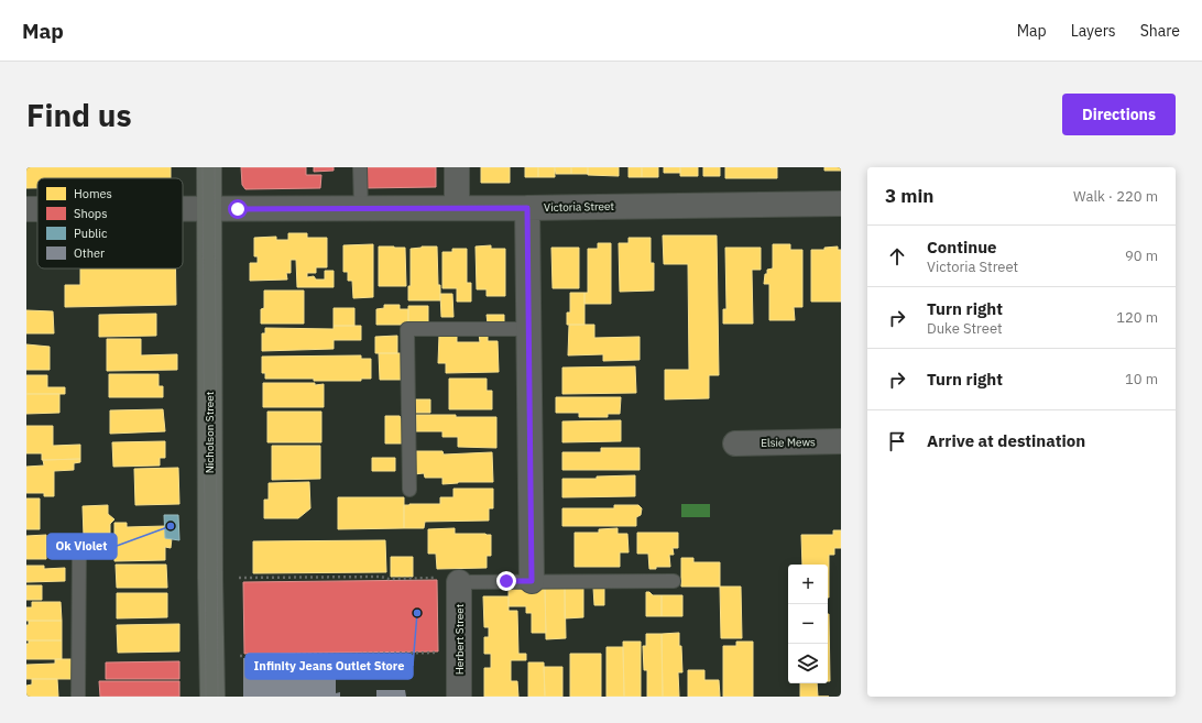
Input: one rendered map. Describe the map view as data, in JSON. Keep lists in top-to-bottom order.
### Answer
{
  "streets": {
    "main road": ["Nicholson Street"],
    "street": ["Victoria Street", "Elsie Mews", "Herbert Street"]
  },
  "crossings": [
    ["Victoria Street", "Nicholson Street"]
  ],
  "places": ["Ok Violet", "Infinity Jeans Outlet Store"],
  "legend": [
    "Homes",
    "Shops",
    "Public",
    "Other"
  ],
  "page": {
    "header": "Map",
    "nav": ["Map", "Layers", "Share"],
    "buttons": "Directions",
    "title": "Find us",
    "heading": ["3 min", "Walk · 220 m"],
    "list": [
      ["Continue", "Victoria Street", "90 m"],
      ["Turn right", "Duke Street", "120 m"],
      ["Turn right", "10 m"],
      "Arrive at destination"
    ],
    "map_buttons": ["+", "−"]
  }
}
